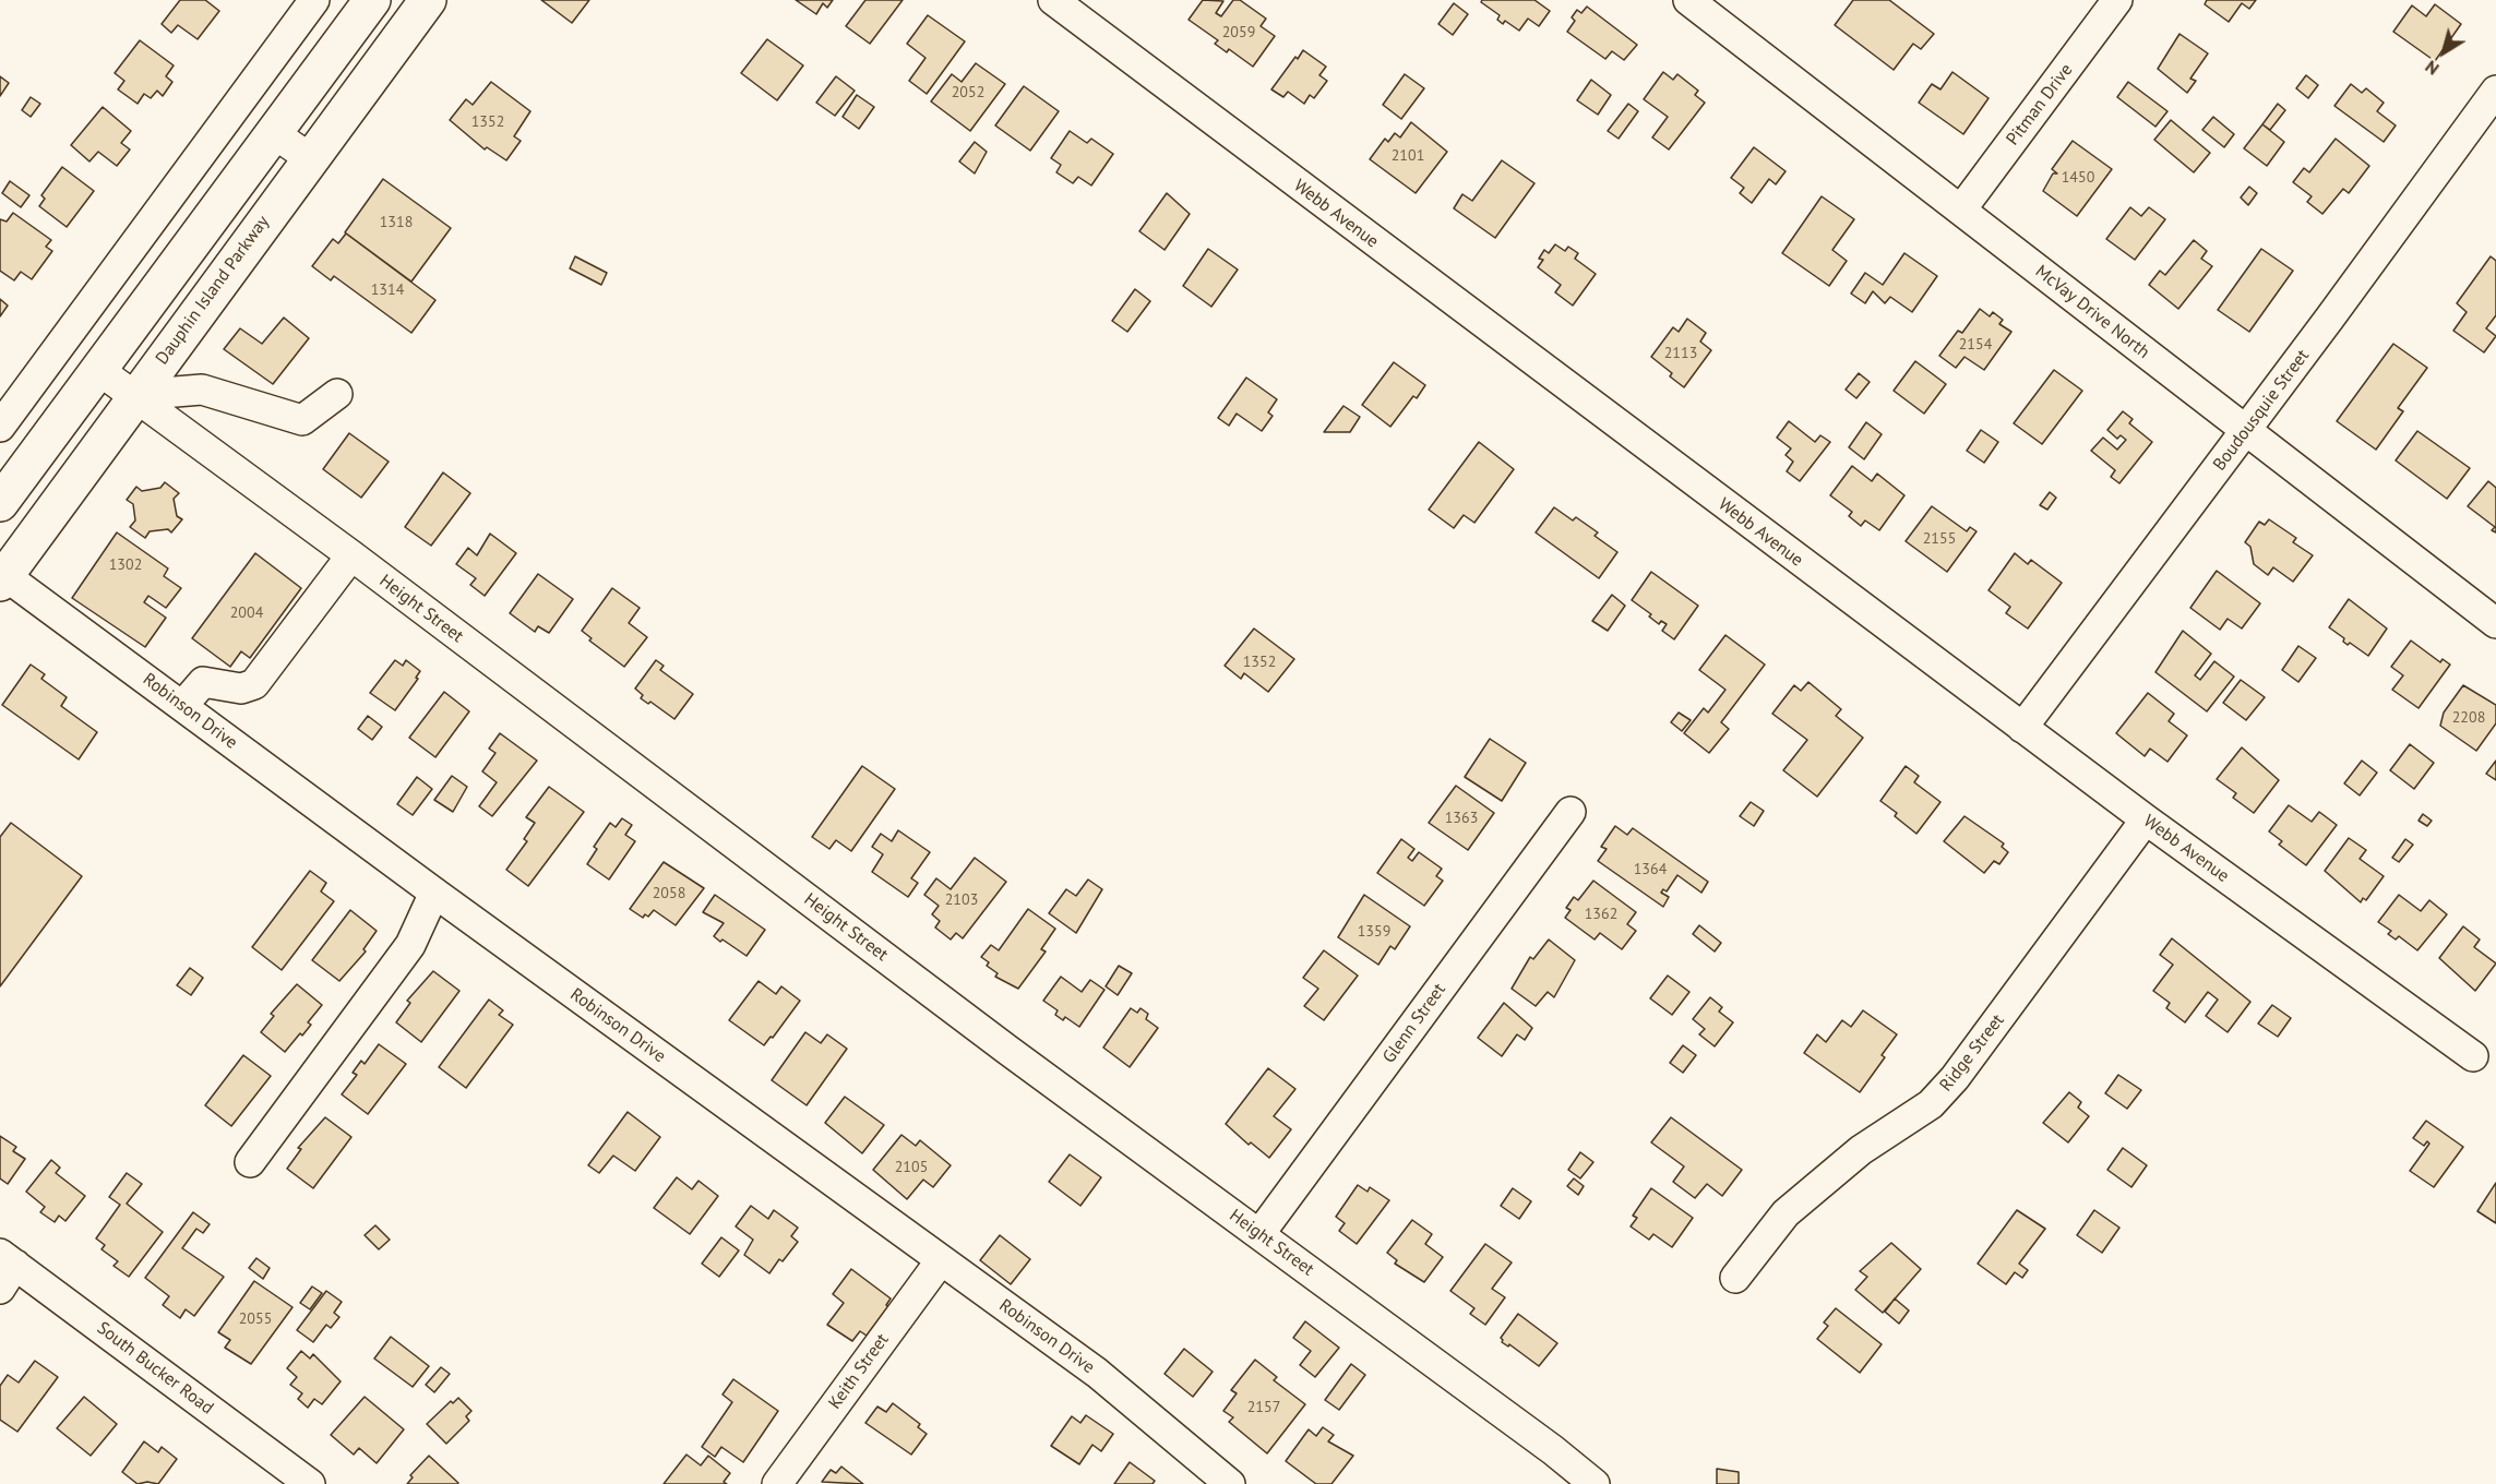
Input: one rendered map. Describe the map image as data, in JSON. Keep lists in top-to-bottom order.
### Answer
{
  "streets": {
    "main road": ["Dauphin Island Parkway"],
    "street": [
      "Pitman Drive",
      "Webb Avenue",
      "McVay Drive North",
      "Boudousquie Street",
      "Height Street",
      "Robinson Drive",
      "Glenn Street",
      "Ridge Street",
      "South Bucker Road",
      "Keith Street"
    ]
  },
  "crossings": [
    ["Pitman Drive", "McVay Drive North"],
    ["Webb Avenue", "Boudousquie Street"],
    ["Webb Avenue", "Ridge Street"],
    ["Dauphin Island Parkway", "Height Street"],
    ["Dauphin Island Parkway", "Robinson Drive"],
    ["McVay Drive North", "Boudousquie Street"],
    ["Height Street", "Glenn Street"],
    ["Robinson Drive", "Keith Street"]
  ],
  "house_numbers": [
    "2059",
    "2052",
    "1352",
    "2101",
    "1450",
    "1318",
    "1314",
    "2154",
    "2113",
    "2155",
    "1302",
    "2004",
    "1352",
    "2208",
    "1363",
    "1364",
    "2058",
    "2103",
    "1362",
    "1359",
    "2105",
    "2055",
    "2157"
  ],
  "north": "bottom left"
}
